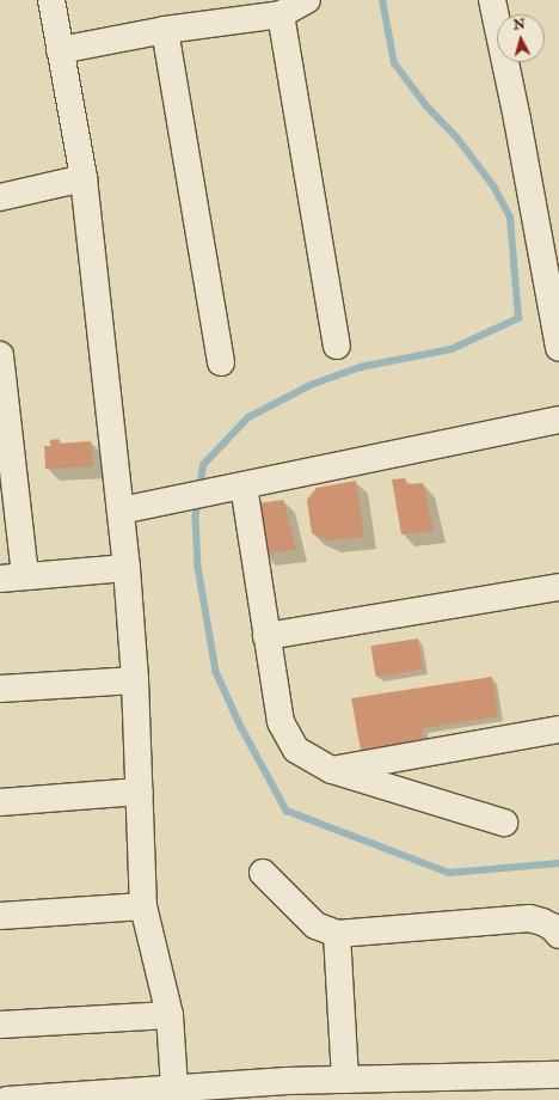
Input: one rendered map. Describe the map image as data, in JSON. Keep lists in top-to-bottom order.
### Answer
{
  "north": "top"
}
